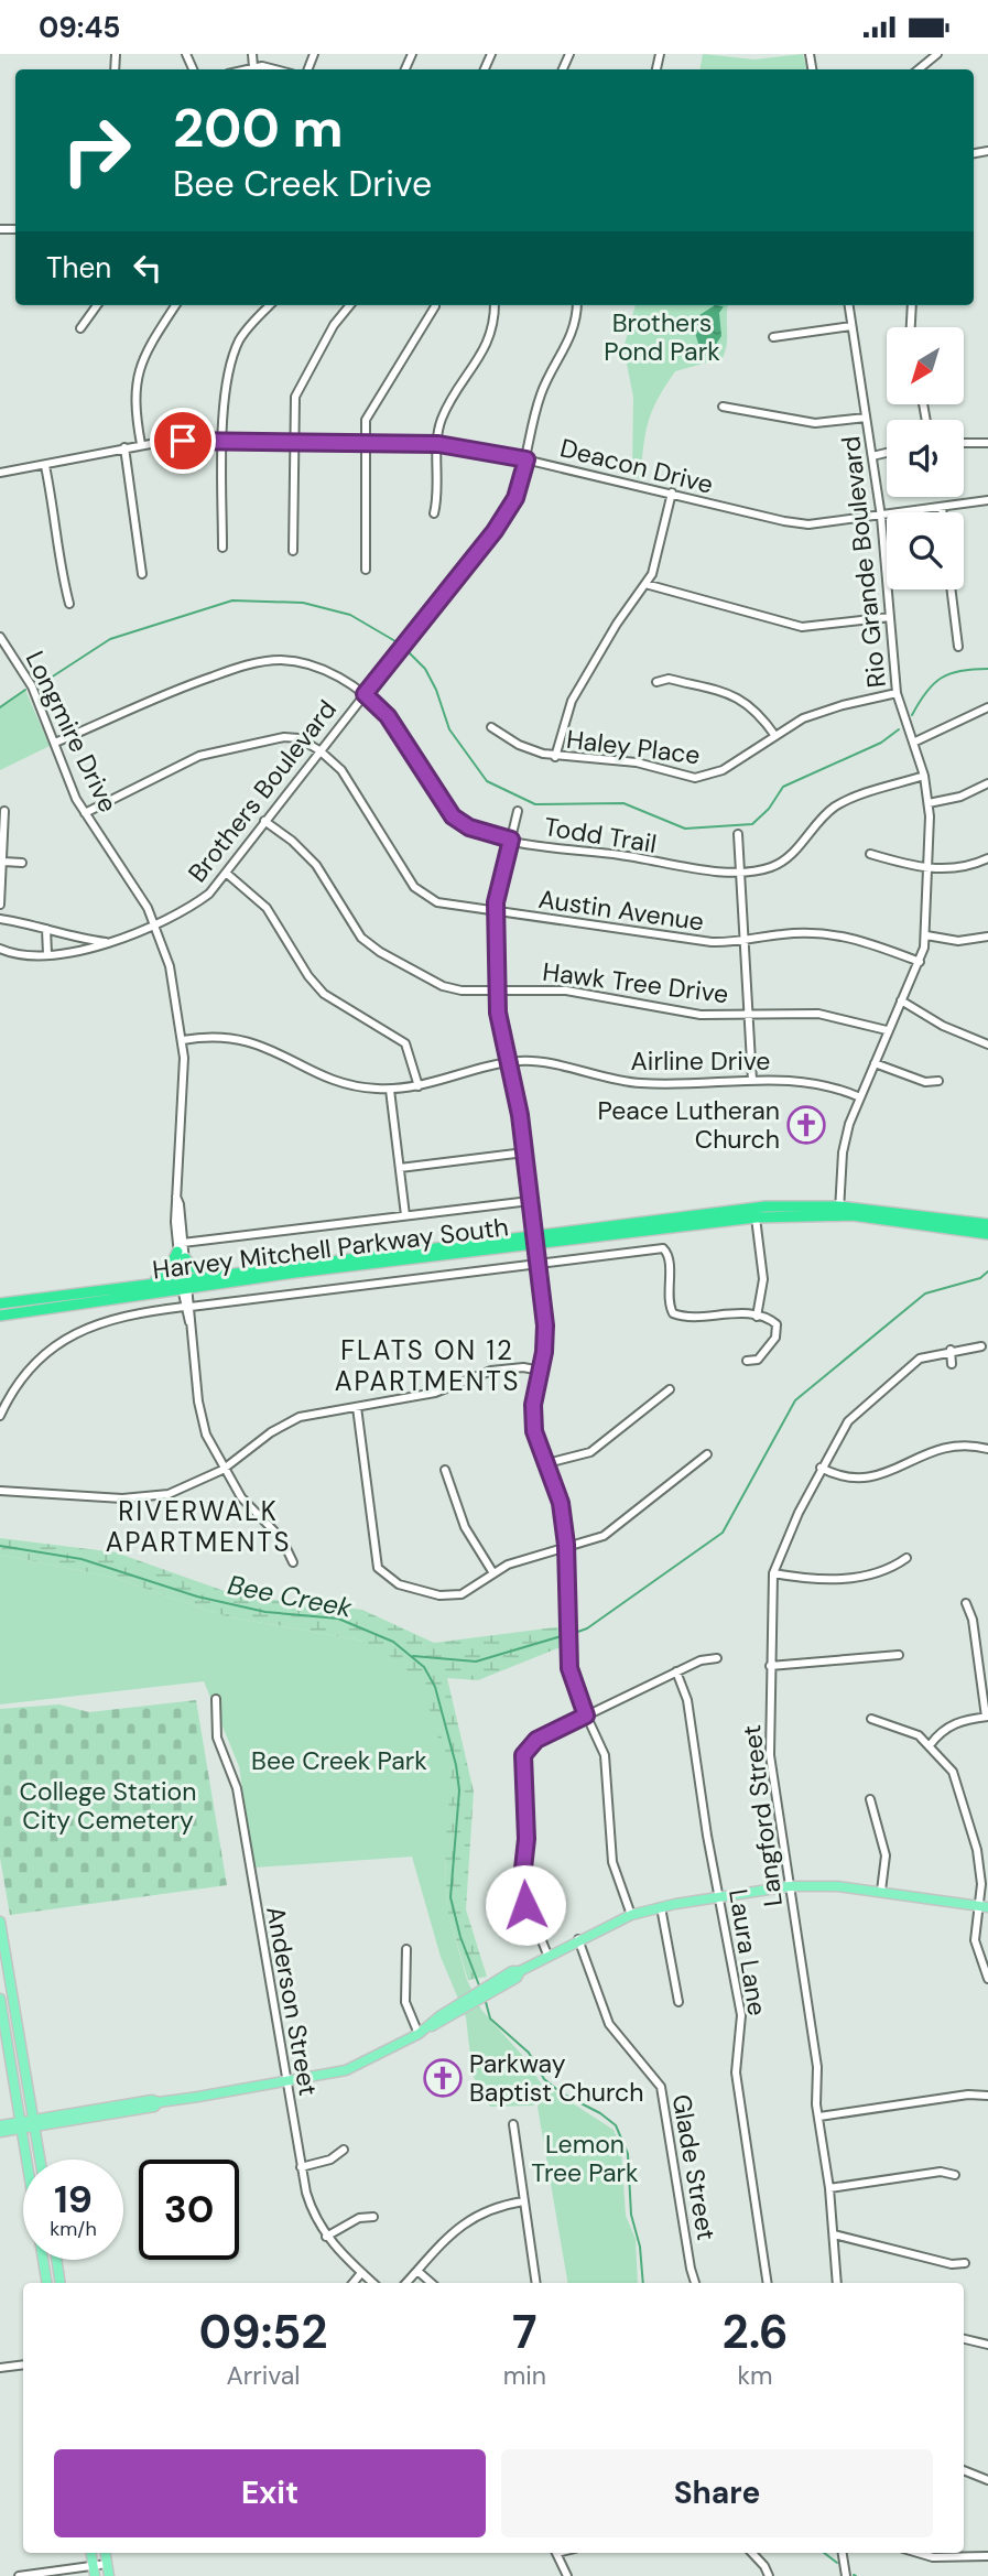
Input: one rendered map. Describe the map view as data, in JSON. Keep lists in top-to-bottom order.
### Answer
{
  "streets": {
    "highway": ["Harvey Mitchell Parkway South"],
    "street": [
      "Deacon Drive",
      "Rio Grande Boulevard",
      "Longmire Drive",
      "Haley Place",
      "Brothers Boulevard",
      "Todd Trail",
      "Austin Avenue",
      "Hawk Tree Drive",
      "Airline Drive",
      "Langford Street",
      "Laura Lane",
      "Anderson Street",
      "Glade Street"
    ]
  },
  "crossings": [
    ["Deacon Drive", "Rio Grande Boulevard"],
    ["Deacon Drive", "Brothers Boulevard"],
    ["Rio Grande Boulevard", "Haley Place"],
    ["Rio Grande Boulevard", "Todd Trail"],
    ["Rio Grande Boulevard", "Austin Avenue"],
    ["Rio Grande Boulevard", "Hawk Tree Drive"],
    ["Rio Grande Boulevard", "Airline Drive"],
    ["Rio Grande Boulevard", "Harvey Mitchell Parkway South"],
    ["Longmire Drive", "Brothers Boulevard"],
    ["Longmire Drive", "Todd Trail"],
    ["Longmire Drive", "Austin Avenue"],
    ["Longmire Drive", "Airline Drive"],
    ["Longmire Drive", "Harvey Mitchell Parkway South"],
    ["Brothers Boulevard", "Todd Trail"],
    ["Brothers Boulevard", "Austin Avenue"],
    ["Brothers Boulevard", "Hawk Tree Drive"]
  ],
  "districts": ["FLATS ON 12 APARTMENTS", "RIVERWALK APARTMENTS"],
  "water": ["Bee Creek"],
  "parks": [
    "Brothers Pond Park",
    "Bee Creek Park",
    "College Station City Cemetery",
    "Lemon Tree Park"
  ],
  "places": {
    "church": ["Peace Lutheran Church", "Parkway Baptist Church"]
  },
  "north": "bottom left",
  "page": {
    "status": "09:45",
    "turn": ["200 m", "Bee Creek Drive"],
    "then": "Then",
    "speed": "19 km/h",
    "limit": "30",
    "eta": [
      "09:52",
      "Arrival",
      "7",
      "min",
      "2.6",
      "km"
    ],
    "buttons": ["Exit", "Share"]
  }
}
